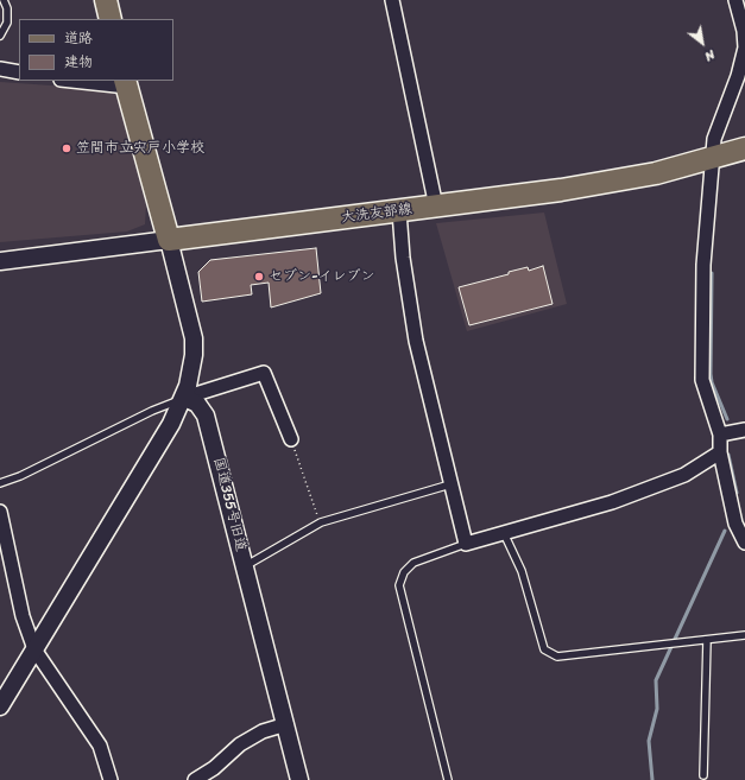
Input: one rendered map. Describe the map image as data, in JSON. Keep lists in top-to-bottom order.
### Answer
{
  "streets": {
    "main road": ["大洗友部線"],
    "street": ["国道355号旧道"]
  },
  "places": ["笠間市立宍戸小学校", "セブン-イレブン"],
  "legend": ["道路", "建物"],
  "north": "bottom right"
}
